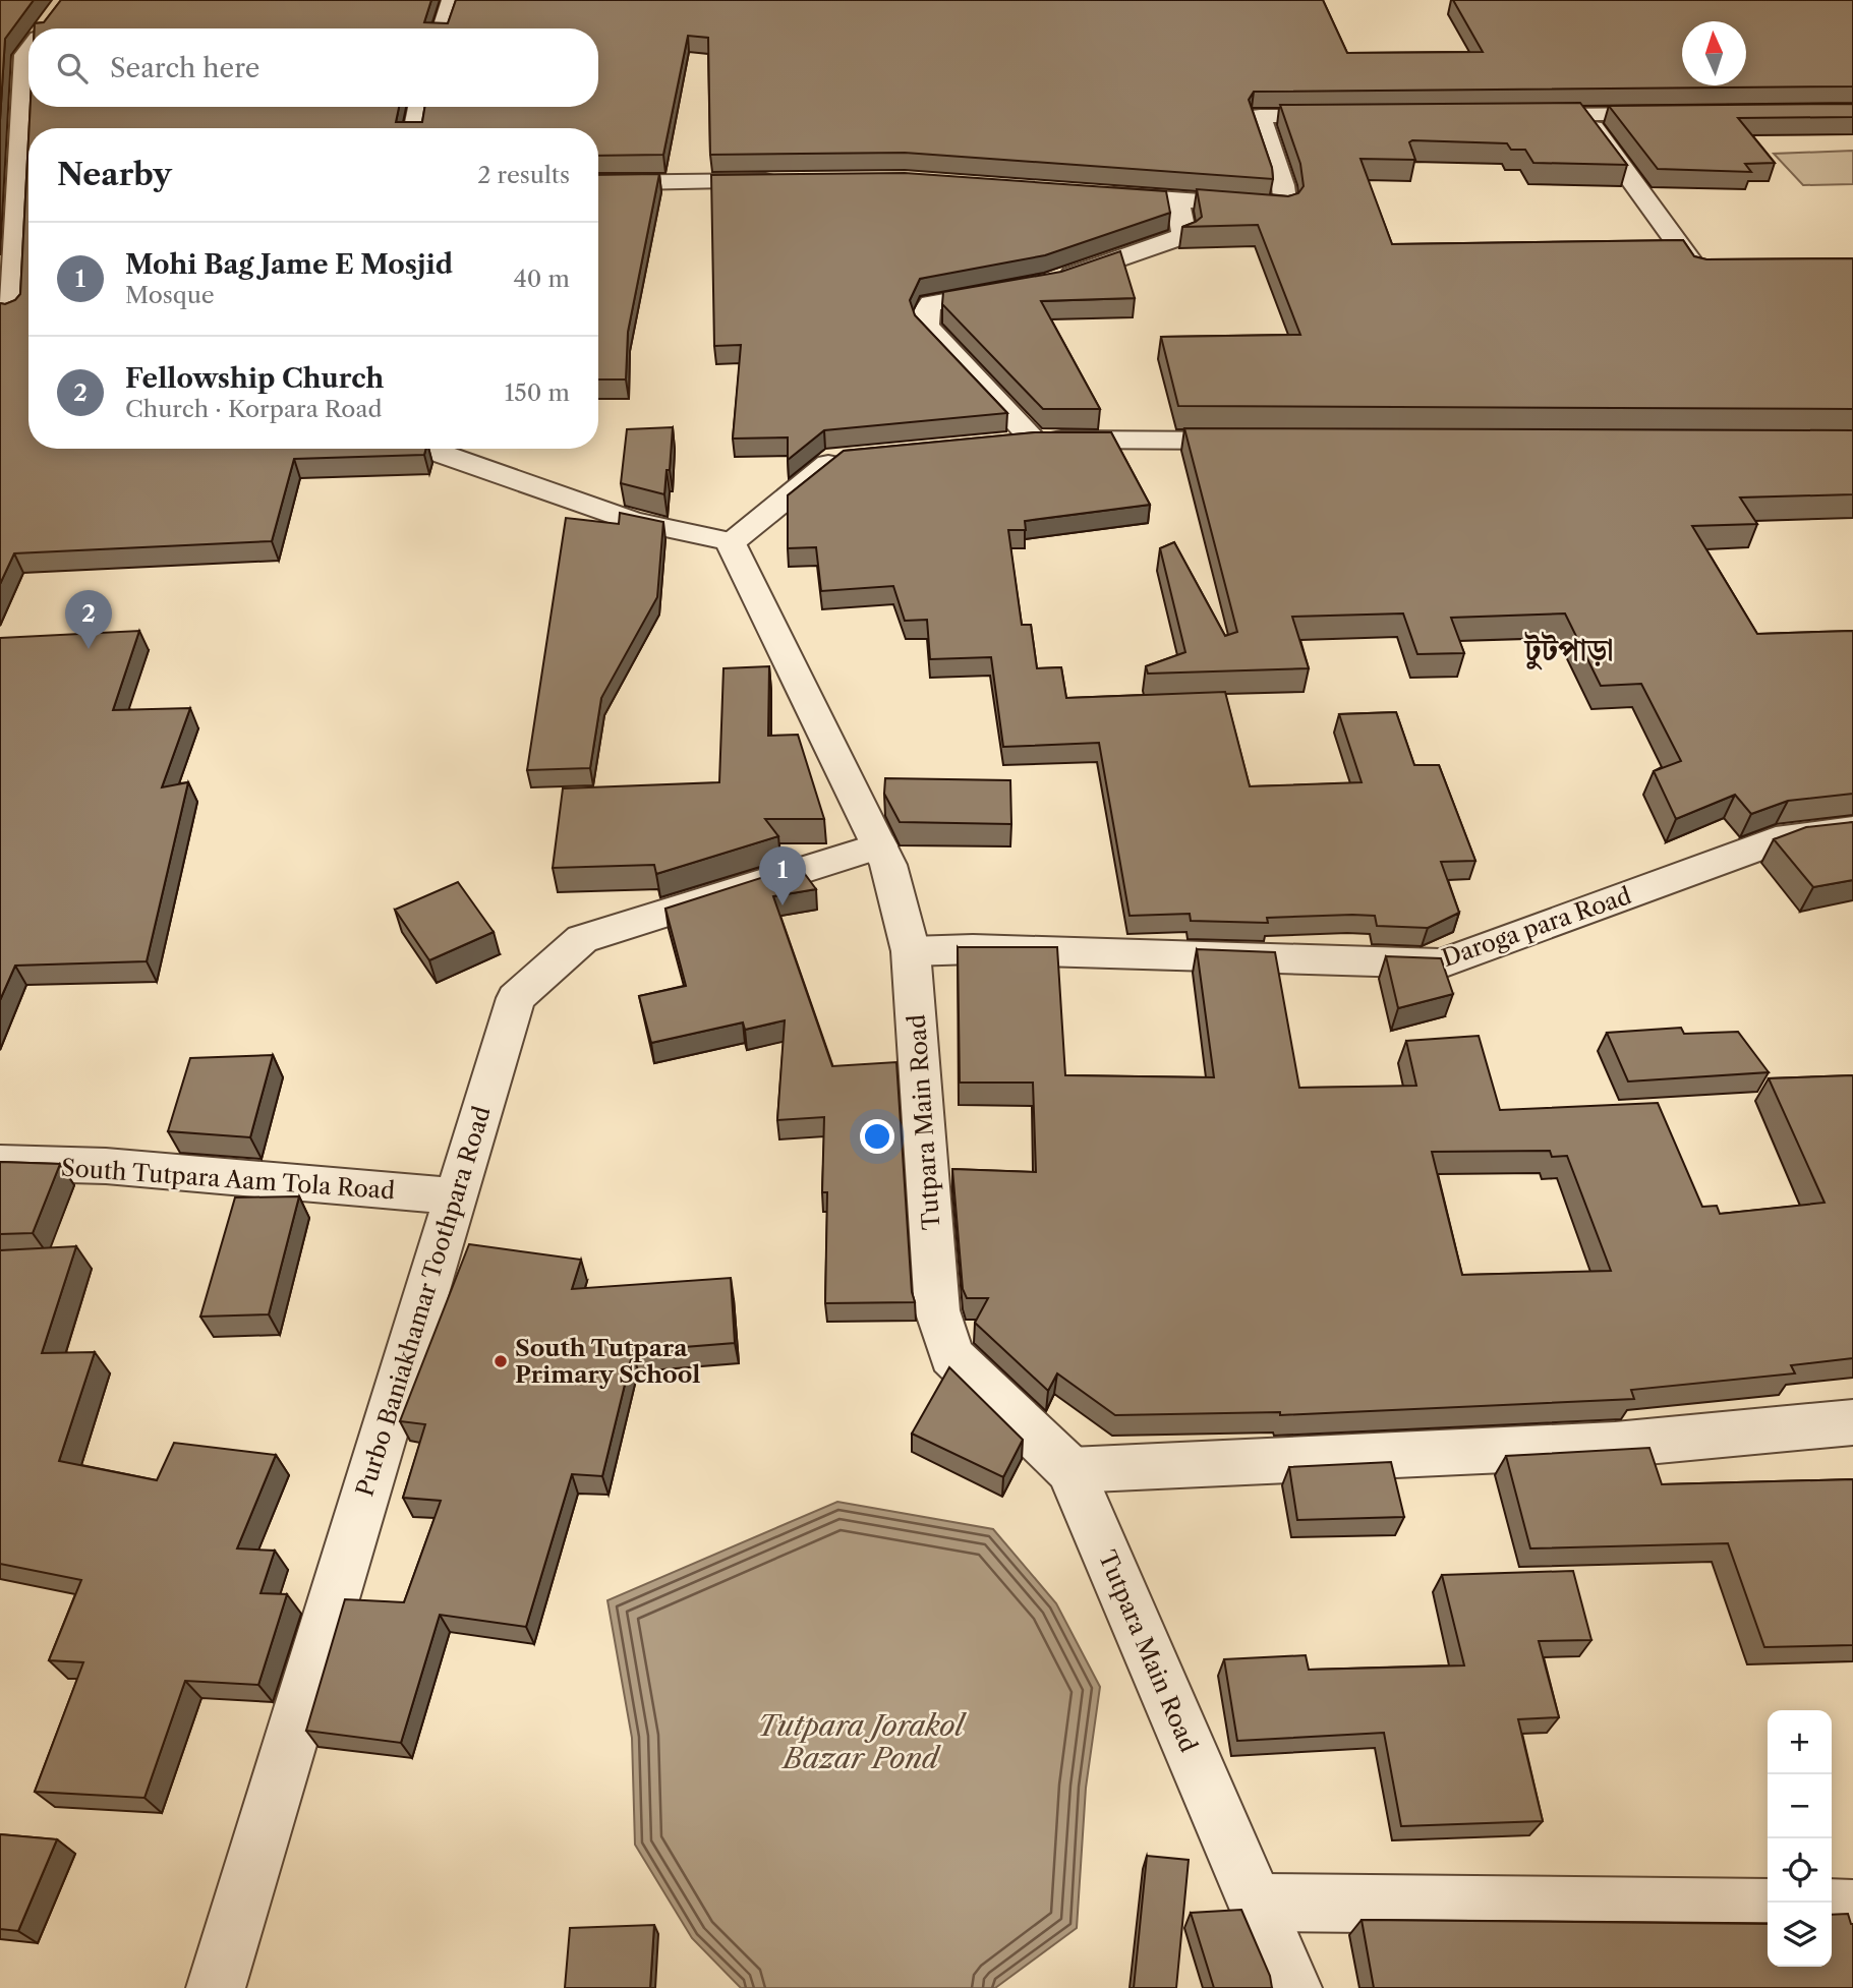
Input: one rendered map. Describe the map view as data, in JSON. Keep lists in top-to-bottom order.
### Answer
{
  "streets": {
    "street": [
      "Daroga para Road",
      "Tutpara Main Road",
      "South Tutpara Aam Tola Road",
      "Purbo Baniakhamar Toothpara Road"
    ]
  },
  "crossings": [
    ["Daroga para Road", "Tutpara Main Road"],
    ["Tutpara Main Road", "Purbo Baniakhamar Toothpara Road"],
    ["South Tutpara Aam Tola Road", "Purbo Baniakhamar Toothpara Road"]
  ],
  "districts": ["টুটপাড়া"],
  "water": ["Tutpara Jorakol Bazar Pond"],
  "places": ["South Tutpara Primary School"],
  "north": "top",
  "page": {
    "search": "Search here",
    "heading": ["Nearby", "2 results"],
    "list": [
      {
        "mark": "1",
        "name": "Mohi Bag Jame E Mosjid",
        "note": "Mosque",
        "value": "40 m"
      },
      {
        "mark": "2",
        "name": "Fellowship Church",
        "note": "Church · Korpara Road",
        "value": "150 m"
      }
    ],
    "pins": ["2", "1"],
    "map_buttons": ["+", "−"]
  }
}
